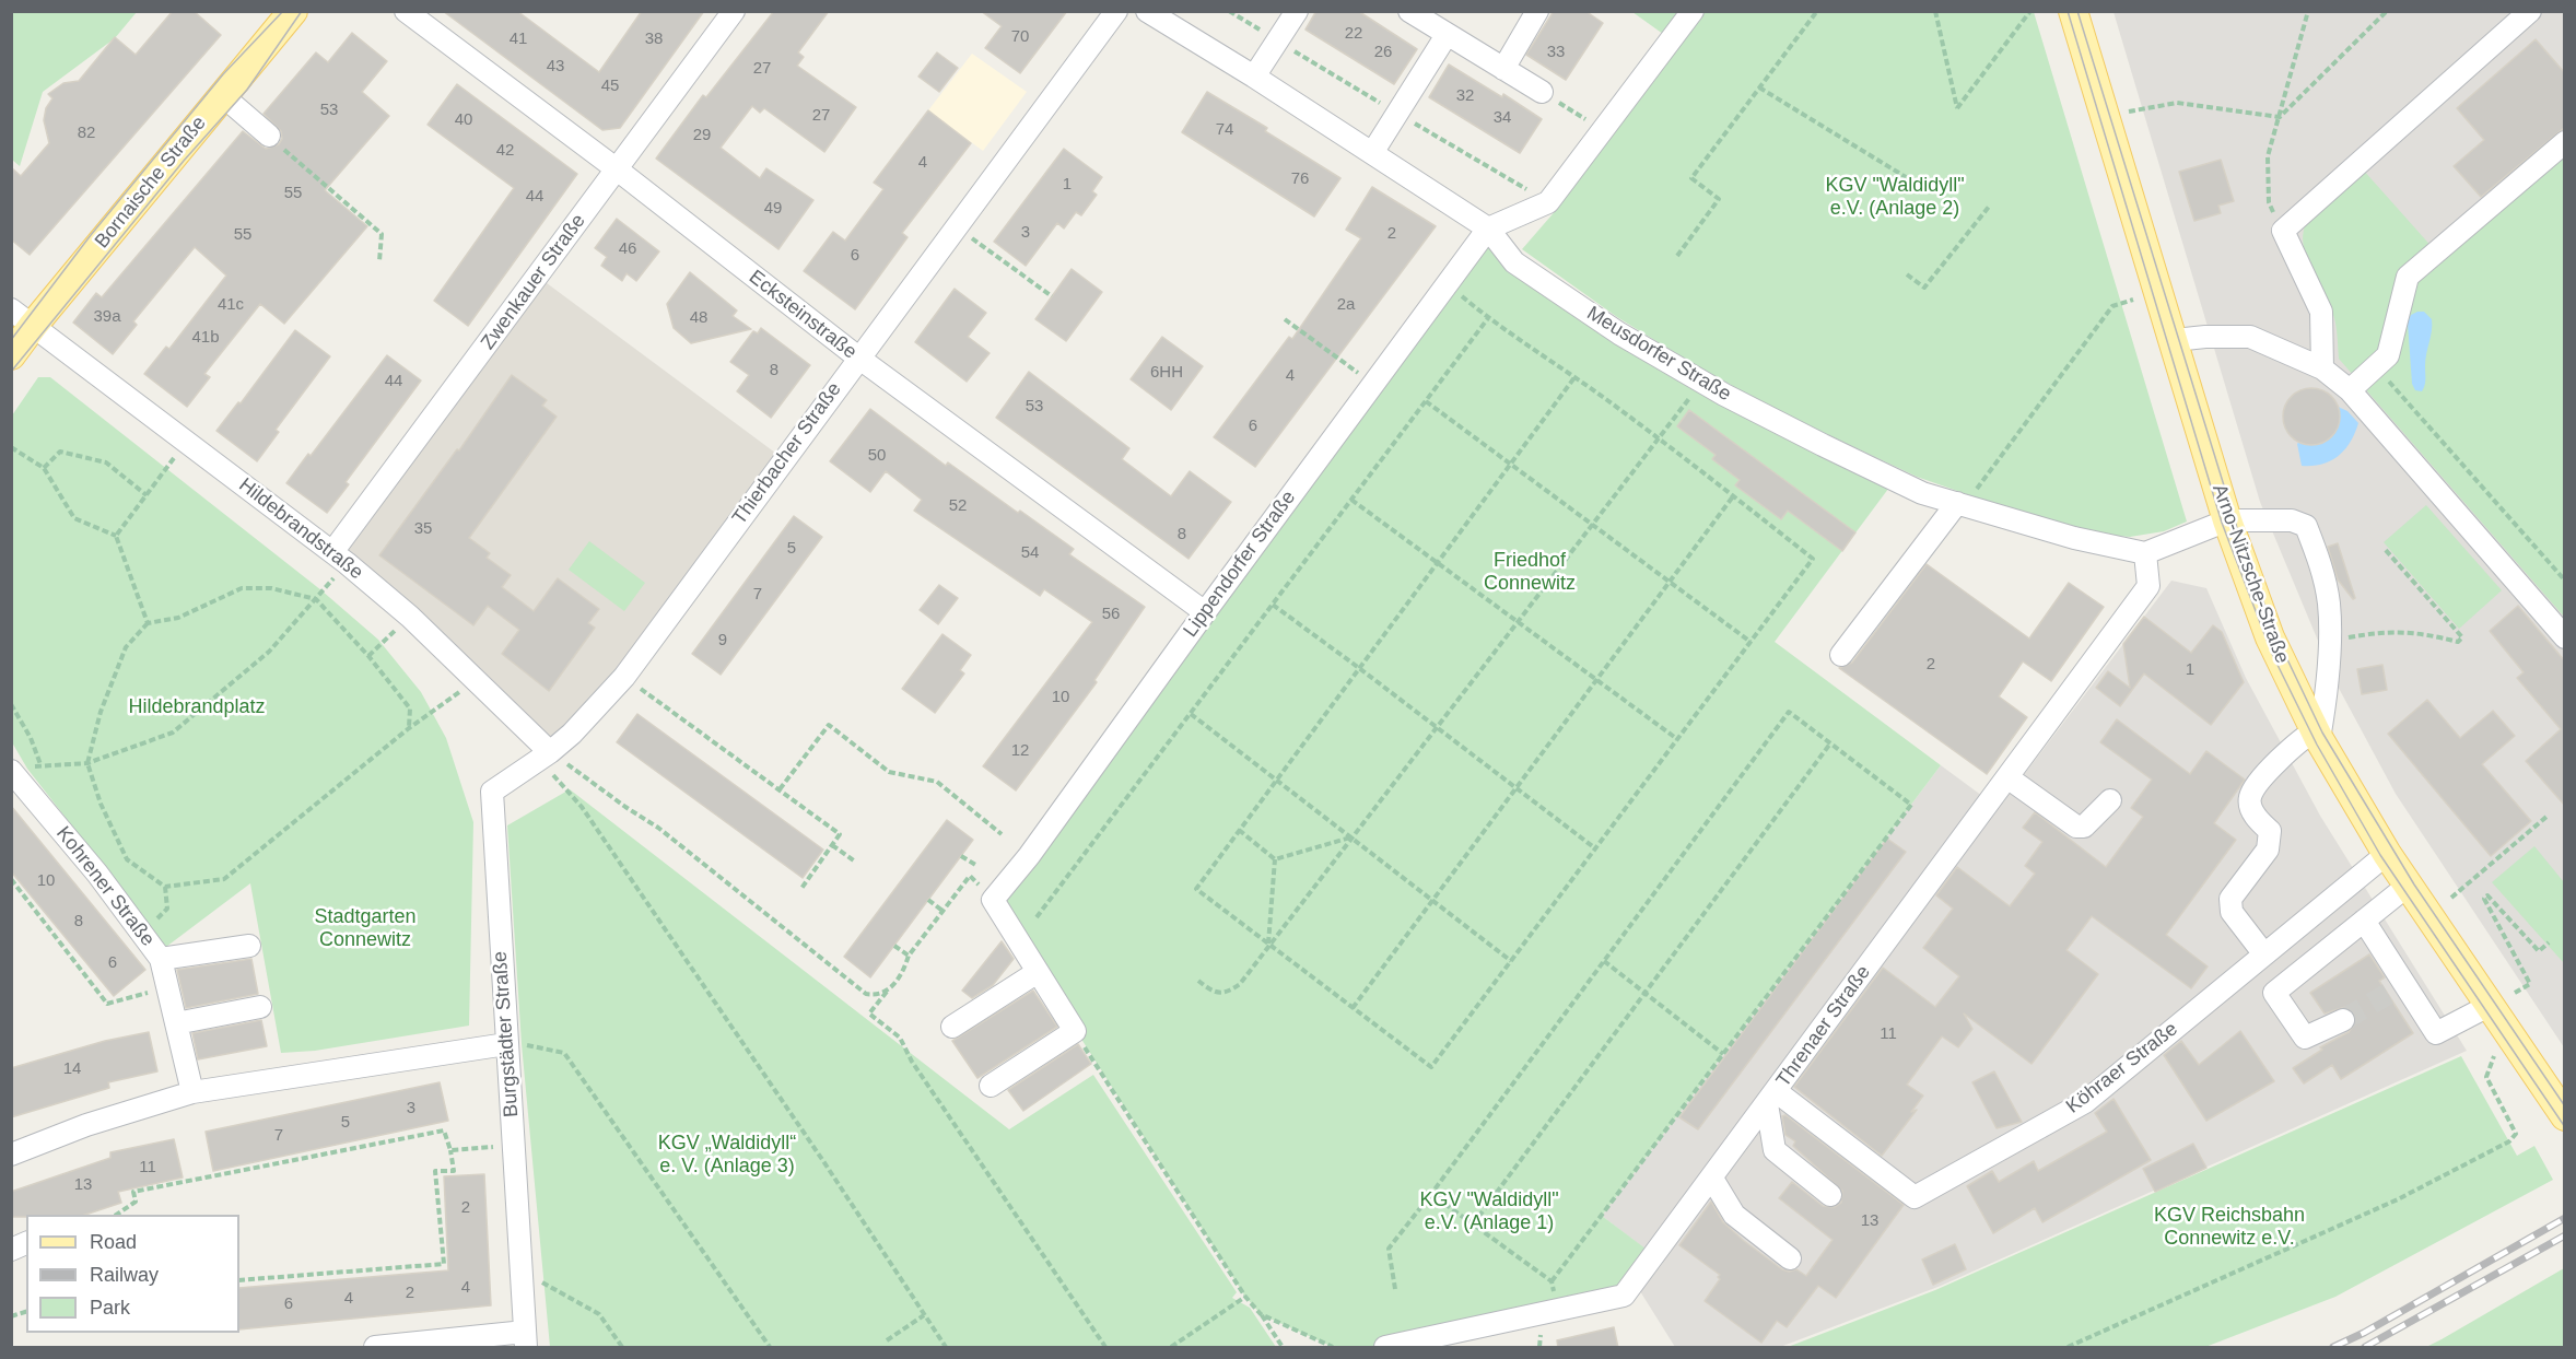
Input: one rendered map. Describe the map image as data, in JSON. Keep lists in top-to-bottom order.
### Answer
{
  "streets": {
    "main road": ["Bornaische Straße", "Arno-Nitzsche-Straße"],
    "street": [
      "Zwenkauer Straße",
      "Ecksteinstraße",
      "Meusdorfer Straße",
      "Thierbacher Straße",
      "Hildebrandstraße",
      "Lippendorfer Straße",
      "Kohrener Straße",
      "Threnaer Straße",
      "Burgstädter Straße",
      "Köhraer Straße"
    ]
  },
  "crossings": [
    ["Bornaische Straße", "Hildebrandstraße"],
    ["Zwenkauer Straße", "Ecksteinstraße"],
    ["Zwenkauer Straße", "Hildebrandstraße"],
    ["Ecksteinstraße", "Thierbacher Straße"],
    ["Ecksteinstraße", "Lippendorfer Straße"],
    ["Meusdorfer Straße", "Lippendorfer Straße"],
    ["Meusdorfer Straße", "Threnaer Straße"],
    ["Thierbacher Straße", "Hildebrandstraße"],
    ["Thierbacher Straße", "Burgstädter Straße"],
    ["Hildebrandstraße", "Burgstädter Straße"],
    ["Arno-Nitzsche-Straße", "Köhraer Straße"],
    ["Threnaer Straße", "Köhraer Straße"]
  ],
  "parks": [
    "KGV \"Waldidyll\" e.V. (Anlage 2)",
    "Friedhof Connewitz",
    "Hildebrandplatz",
    "Stadtgarten Connewitz",
    "KGV „Waldidyll“ e. V. (Anlage 3)",
    "KGV \"Waldidyll\" e.V. (Anlage 1)",
    "KGV Reichsbahn Connewitz e.V."
  ],
  "house_numbers": [
    "22",
    "70",
    "41",
    "38",
    "26",
    "33",
    "43",
    "27",
    "45",
    "32",
    "53",
    "27",
    "34",
    "40",
    "74",
    "82",
    "29",
    "42",
    "4",
    "76",
    "1",
    "55",
    "44",
    "49",
    "3",
    "2",
    "55",
    "46",
    "6",
    "41c",
    "2a",
    "39a",
    "48",
    "41b",
    "8",
    "6HH",
    "4",
    "44",
    "53",
    "6",
    "50",
    "52",
    "35",
    "8",
    "5",
    "54",
    "7",
    "56",
    "9",
    "2",
    "1",
    "10",
    "12",
    "10",
    "8",
    "6",
    "11",
    "14",
    "3",
    "5",
    "7",
    "11",
    "13",
    "2",
    "13",
    "4",
    "2",
    "4",
    "6"
  ],
  "legend": ["Road", "Railway", "Park"]
}
